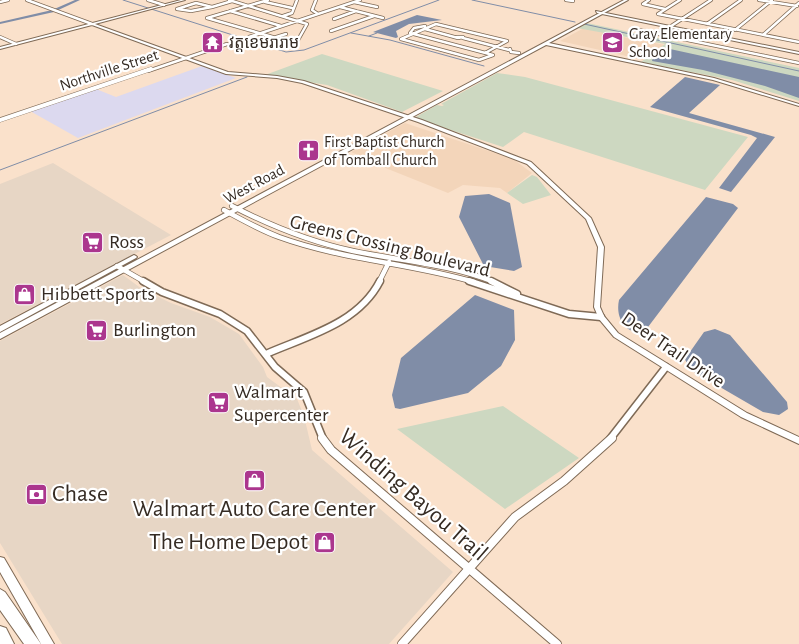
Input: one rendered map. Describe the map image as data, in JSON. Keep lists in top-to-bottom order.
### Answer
{
  "streets": {
    "main road": ["West Road"],
    "street": [
      "Northville Street",
      "Greens Crossing Boulevard",
      "Deer Trail Drive",
      "Winding Bayou Trail"
    ]
  },
  "crossings": [
    ["Northville Street", "Deer Trail Drive"],
    ["West Road", "Greens Crossing Boulevard"],
    ["West Road", "Deer Trail Drive"],
    ["West Road", "Winding Bayou Trail"],
    ["Greens Crossing Boulevard", "Deer Trail Drive"]
  ],
  "places": {
    "temple": ["វត្តខេមរារាម"],
    "school or university": ["Gray Elementary School"],
    "church": ["First Baptist Church of Tomball Church"],
    "supermarket": ["Ross", "Burlington", "Walmart Supercenter"],
    "shop": ["Hibbett Sports", "Walmart Auto Care Center", "The Home Depot"],
    "bank": ["Chase"]
  }
}
